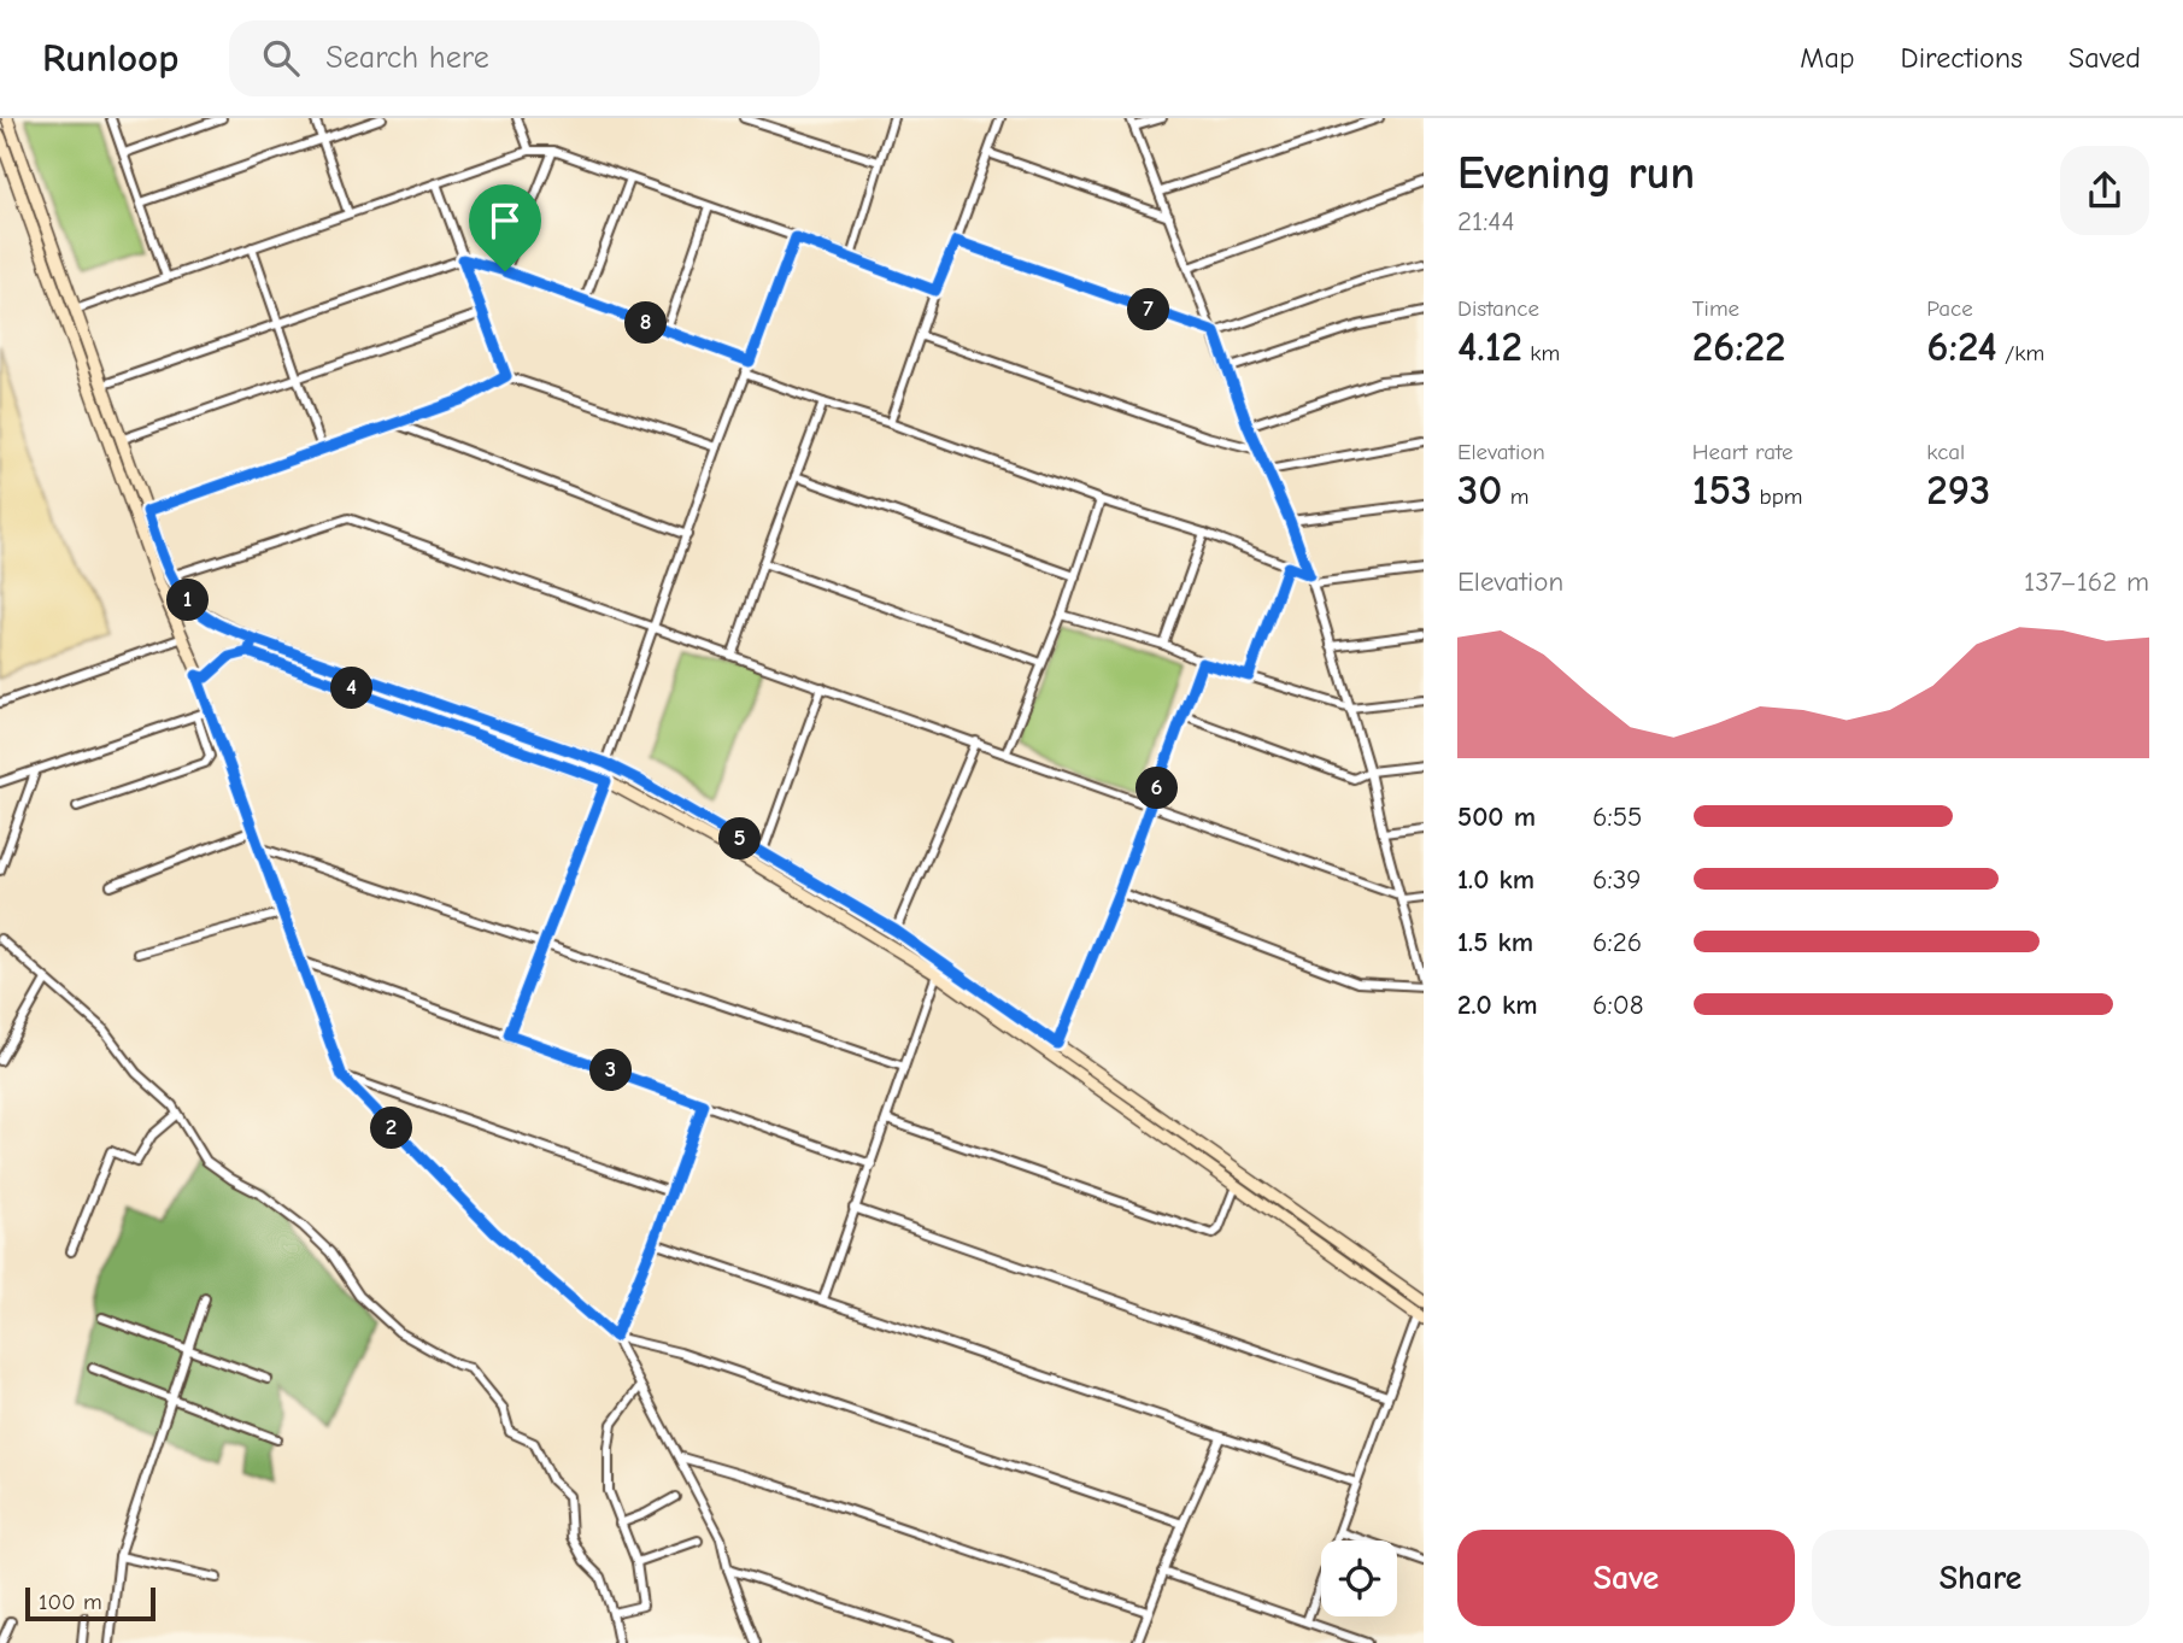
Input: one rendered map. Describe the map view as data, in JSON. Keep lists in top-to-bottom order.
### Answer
{
  "scale_bar": "100 m",
  "page": {
    "header": "Runloop",
    "search": "Search here",
    "nav": ["Map", "Directions", "Saved"],
    "heading": ["Evening run", "21:44"],
    "stats": [
      ["Distance", "4.12 km"],
      ["Time", "26:22"],
      ["Pace", "6:24 /km"],
      ["Elevation", "30 m"],
      ["Heart rate", "153 bpm"],
      ["kcal", "293"]
    ],
    "pins": [
      "7",
      "8",
      "1",
      "4",
      "6",
      "5",
      "3",
      "2"
    ],
    "chart": ["Elevation", "137–162 m"],
    "list": [
      {
        "name": "500 m",
        "note": "6:55"
      },
      {
        "name": "1.0 km",
        "note": "6:39"
      },
      {
        "name": "1.5 km",
        "note": "6:26"
      },
      {
        "name": "2.0 km",
        "note": "6:08"
      }
    ],
    "buttons": ["Save", "Share"],
    "scale": "100 m"
  }
}
